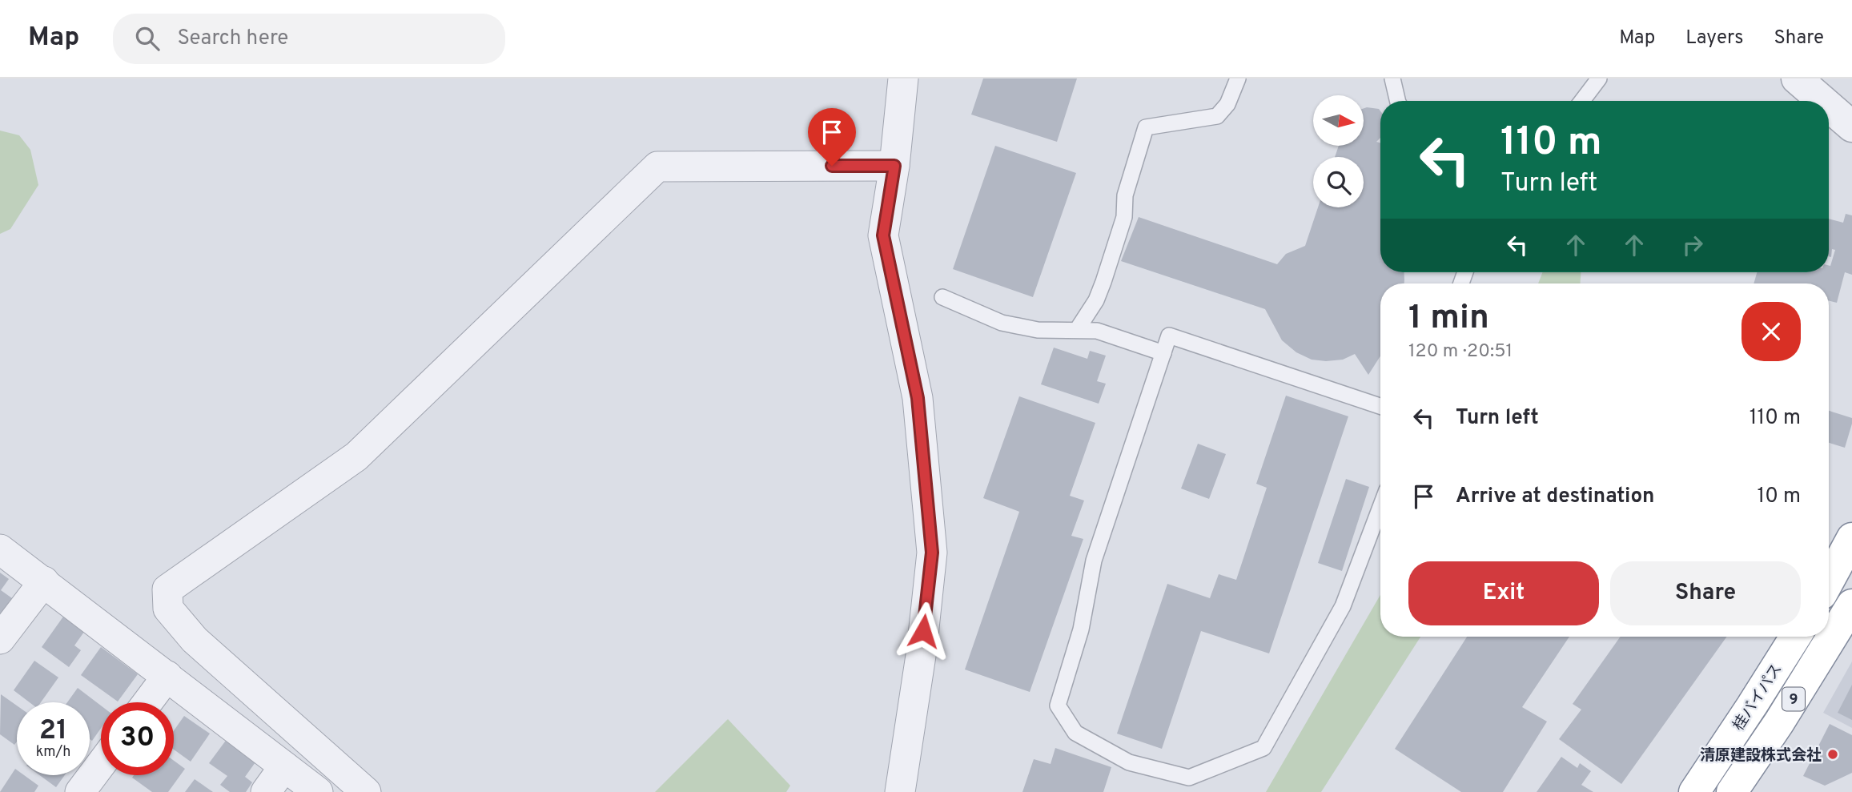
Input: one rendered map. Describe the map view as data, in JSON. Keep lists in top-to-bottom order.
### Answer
{
  "streets": {
    "highway": ["桂バイパス", "9"]
  },
  "places": ["清原建設株式会社"],
  "north": "right",
  "page": {
    "header": "Map",
    "search": "Search here",
    "nav": ["Map", "Layers", "Share"],
    "turn": ["110 m", "Turn left"],
    "heading": ["1 min", "120 m · 20:51"],
    "list": [
      {
        "name": "Turn left",
        "value": "110 m"
      },
      {
        "name": "Arrive at destination",
        "value": "10 m"
      }
    ],
    "buttons": ["Exit", "Share"],
    "speed": "21 km/h",
    "limit": "30"
  }
}
